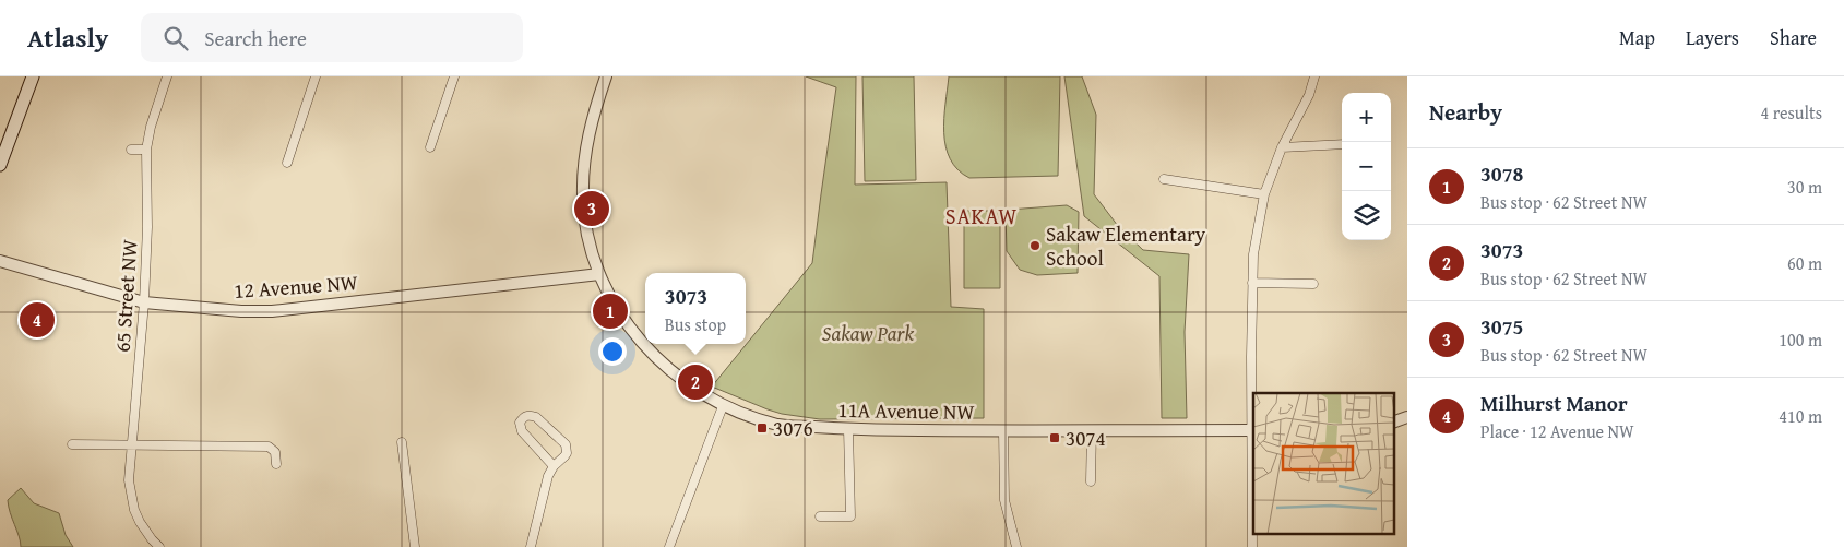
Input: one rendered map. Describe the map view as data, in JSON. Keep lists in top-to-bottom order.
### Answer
{
  "streets": {
    "street": ["12 Avenue NW", "65 Street NW", "11A Avenue NW"]
  },
  "crossings": [
    ["12 Avenue NW", "65 Street NW"],
    ["12 Avenue NW", "11A Avenue NW"]
  ],
  "districts": ["SAKAW"],
  "parks": ["Sakaw Park"],
  "places": {
    "other": ["Sakaw Elementary School"],
    "transit": ["3076", "3074"]
  },
  "page": {
    "header": "Atlasly",
    "search": "Search here",
    "nav": ["Map", "Layers", "Share"],
    "heading": ["Nearby", "4 results"],
    "map_buttons": ["+", "−"],
    "list": [
      {
        "mark": "1",
        "name": "3078",
        "note": "Bus stop · 62 Street NW",
        "value": "30 m"
      },
      {
        "mark": "2",
        "name": "3073",
        "note": "Bus stop · 62 Street NW",
        "value": "60 m"
      },
      {
        "mark": "3",
        "name": "3075",
        "note": "Bus stop · 62 Street NW",
        "value": "100 m"
      },
      {
        "mark": "4",
        "name": "Milhurst Manor",
        "note": "Place · 12 Avenue NW",
        "value": "410 m"
      }
    ],
    "pins": [
      "3",
      "1",
      "4",
      "2"
    ],
    "popup": ["3073", "Bus stop"]
  }
}
